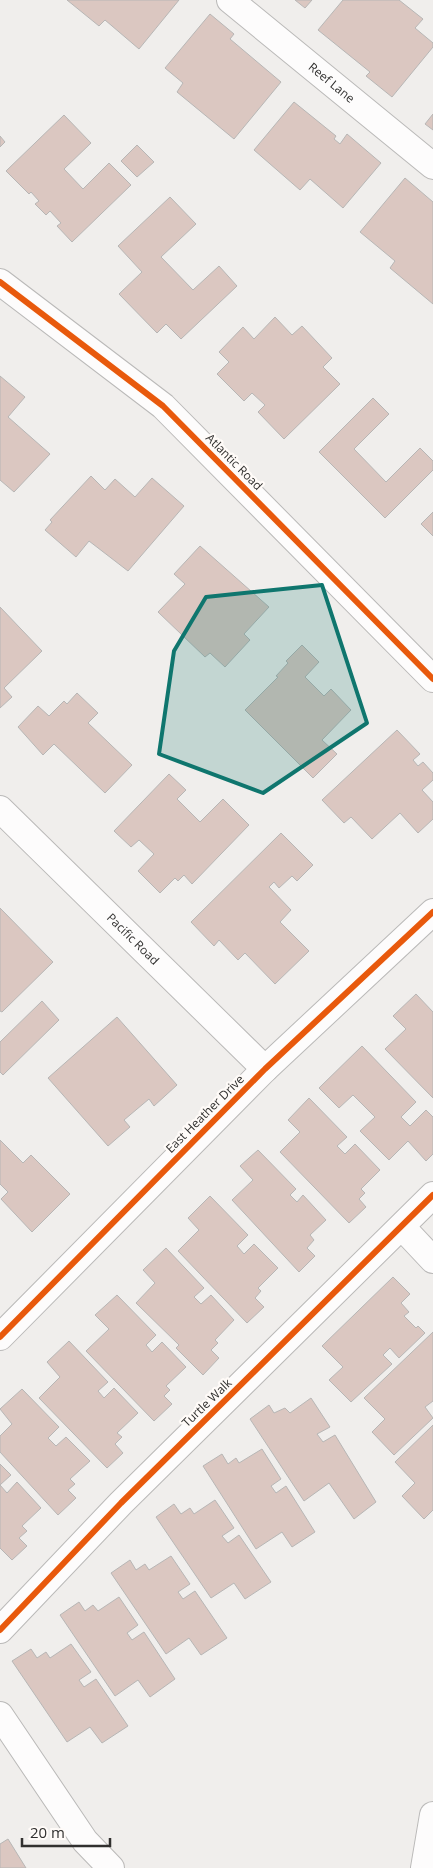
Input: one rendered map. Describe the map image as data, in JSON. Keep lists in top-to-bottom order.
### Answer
{
  "streets": {
    "street": [
      "Reef Lane",
      "Atlantic Road",
      "Pacific Road",
      "East Heather Drive",
      "Turtle Walk"
    ]
  },
  "crossings": [
    ["Pacific Road", "East Heather Drive"]
  ],
  "scale_bar": "20 m"
}
